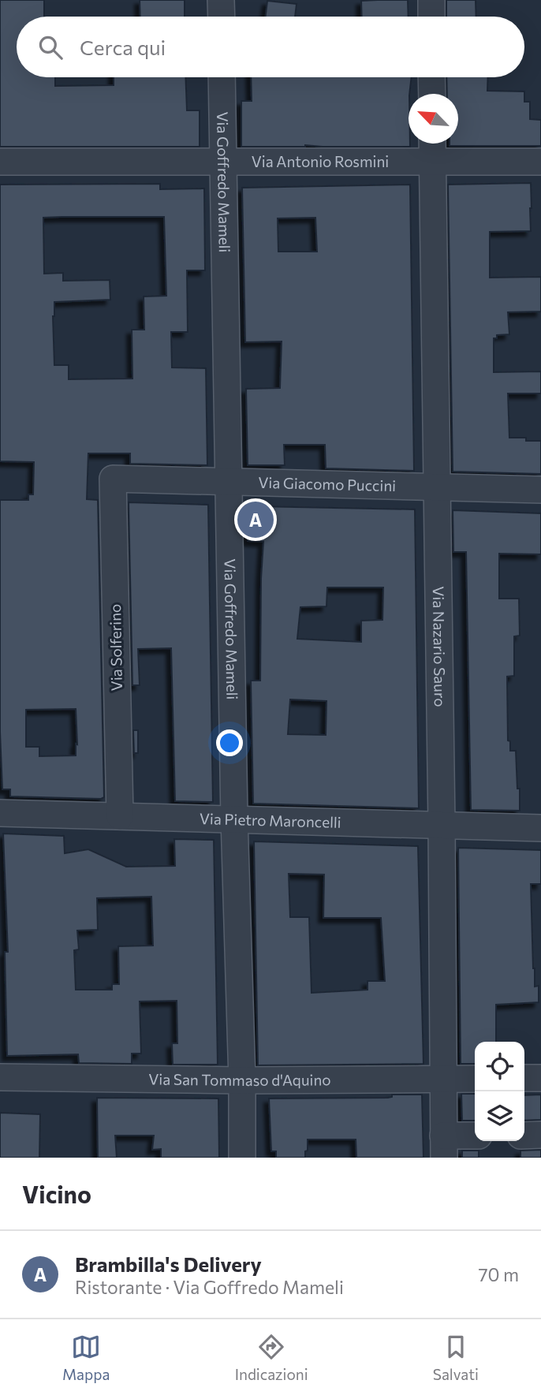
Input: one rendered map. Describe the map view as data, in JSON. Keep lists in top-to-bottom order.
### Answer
{
  "streets": {
    "street": [
      "Via Antonio Rosmini",
      "Via Goffredo Mameli",
      "Via Giacomo Puccini",
      "Via Nazario Sauro",
      "Via Solferino",
      "Via Pietro Maroncelli",
      "Via San Tommaso d'Aquino"
    ]
  },
  "crossings": [
    ["Via Antonio Rosmini", "Via Goffredo Mameli"],
    ["Via Antonio Rosmini", "Via Nazario Sauro"],
    ["Via Goffredo Mameli", "Via Giacomo Puccini"],
    ["Via Goffredo Mameli", "Via Pietro Maroncelli"],
    ["Via Goffredo Mameli", "Via San Tommaso d'Aquino"],
    ["Via Giacomo Puccini", "Via Nazario Sauro"],
    ["Via Giacomo Puccini", "Via Solferino"],
    ["Via Nazario Sauro", "Via Pietro Maroncelli"],
    ["Via Nazario Sauro", "Via San Tommaso d'Aquino"],
    ["Via Solferino", "Via Pietro Maroncelli"]
  ],
  "north": "top left",
  "page": {
    "search": "Cerca qui",
    "pins": "A",
    "heading": "Vicino",
    "list": [
      {
        "mark": "A",
        "name": "Brambilla's Delivery",
        "note": "Ristorante · Via Goffredo Mameli",
        "value": "70 m"
      }
    ],
    "nav": ["Mappa", "Indicazioni", "Salvati"]
  }
}
